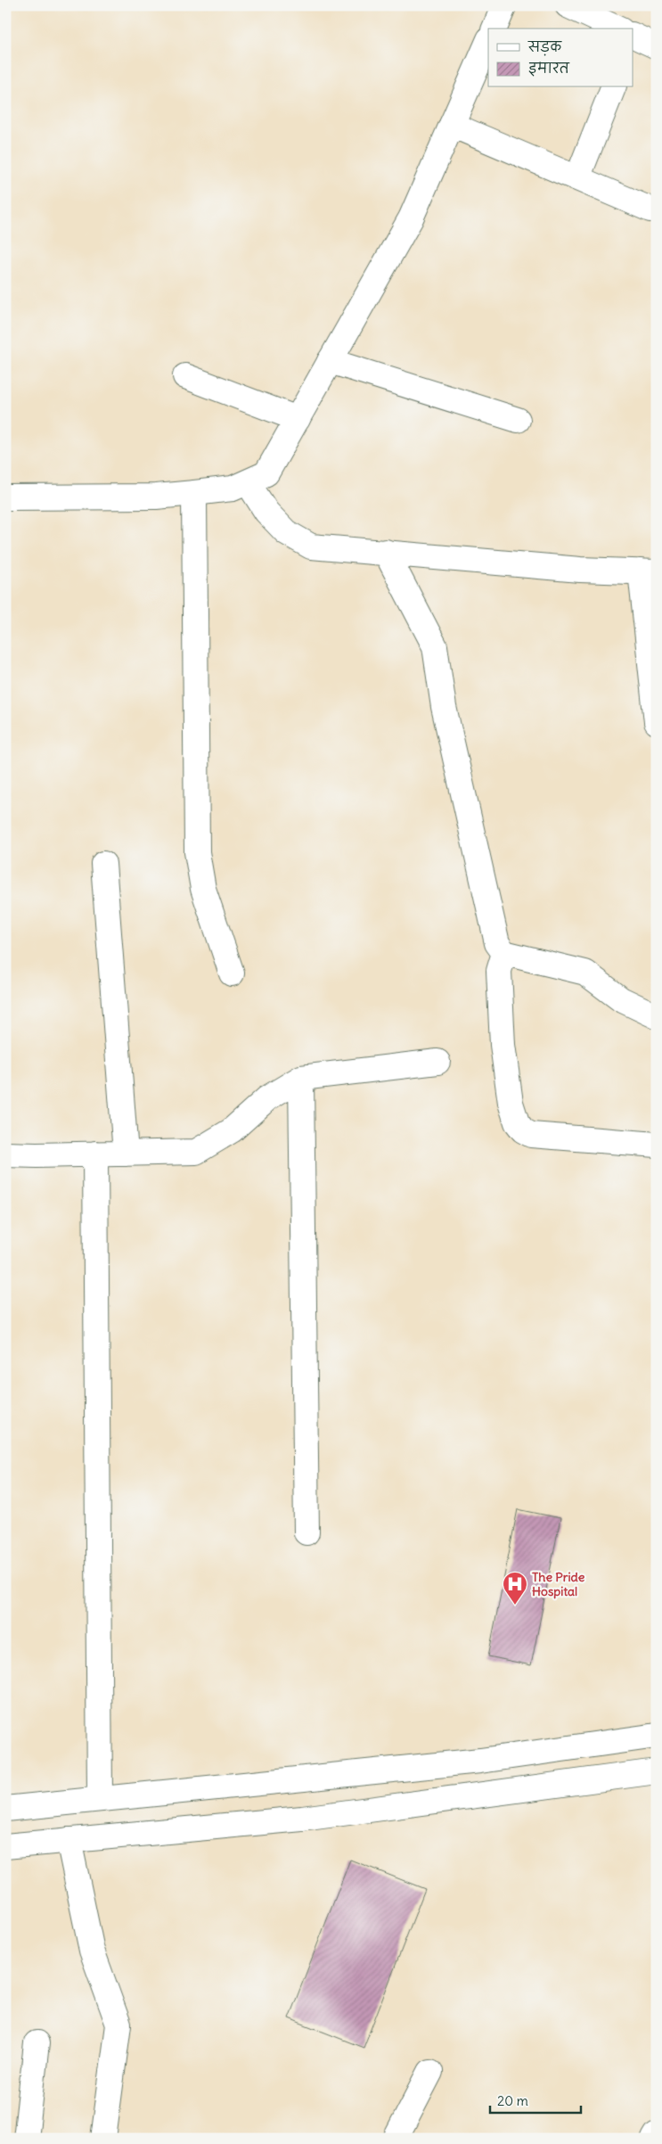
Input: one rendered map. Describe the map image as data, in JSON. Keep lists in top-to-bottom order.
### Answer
{
  "places": {
    "hospital": ["The Pride Hospital"]
  },
  "legend": ["सड़क", "इमारत"],
  "scale_bar": "20 m"
}
